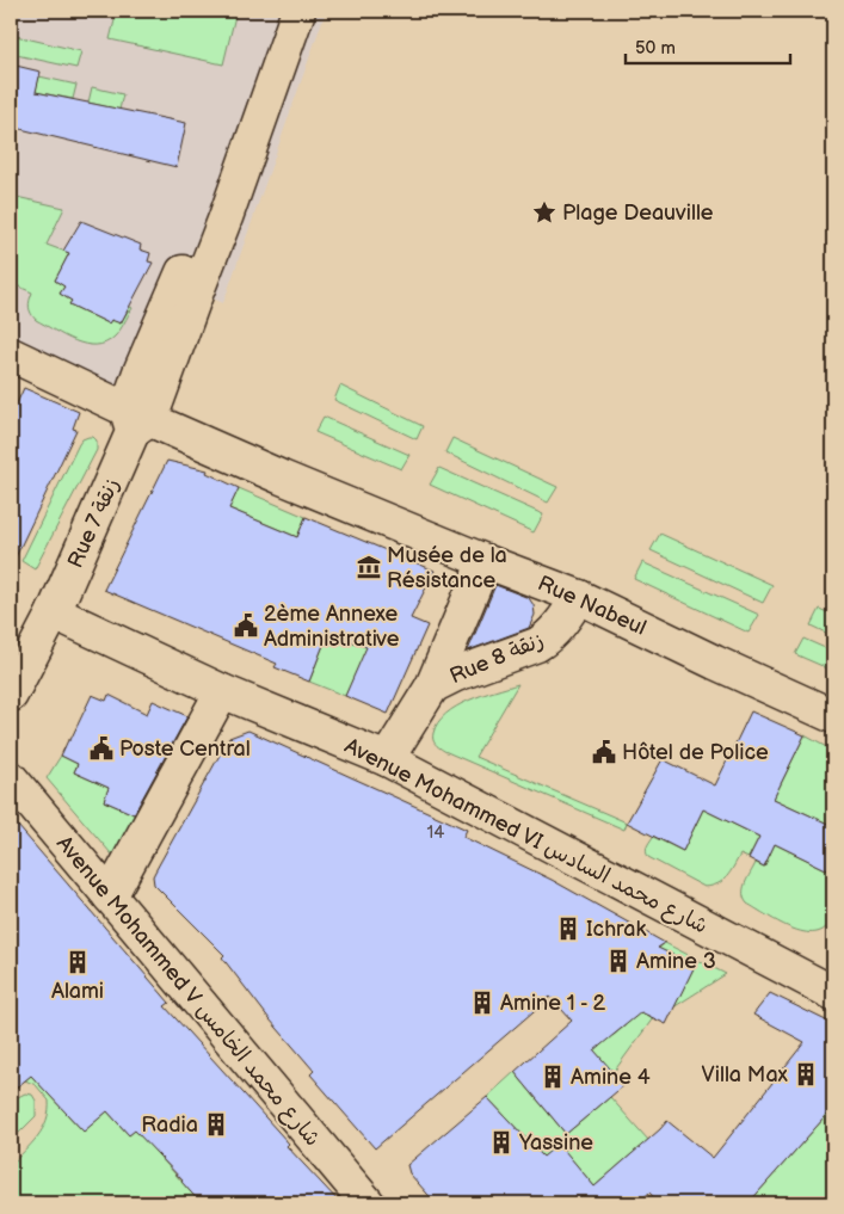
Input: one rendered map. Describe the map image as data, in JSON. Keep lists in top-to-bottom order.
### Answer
{
  "streets": {
    "street": [
      "Rue 7 زنقة",
      "Rue Nabeul",
      "Rue 8 زنقة",
      "Avenue Mohammed VI شارع محمد السادس",
      "Avenue Mohammed V شارع محمد الخامس"
    ]
  },
  "crossings": [
    ["Rue 7 زنقة", "Rue Nabeul"],
    ["Rue 7 زنقة", "Avenue Mohammed VI شارع محمد السادس"],
    ["Rue Nabeul", "Rue 8 زنقة"],
    ["Rue 8 زنقة", "Avenue Mohammed VI شارع محمد السادس"]
  ],
  "places": {
    "place": ["Plage Deauville"],
    "museum": ["Musée de la Résistance"],
    "public building": ["2ème Annexe Administrative", "Poste Central", "Hôtel de Police"],
    "building": [
      "Ichrak",
      "Amine 3",
      "Alami",
      "Amine 1 - 2",
      "Villa Max",
      "Amine 4",
      "Radia",
      "Yassine"
    ]
  },
  "house_numbers": ["14"],
  "scale_bar": "50 m"
}
